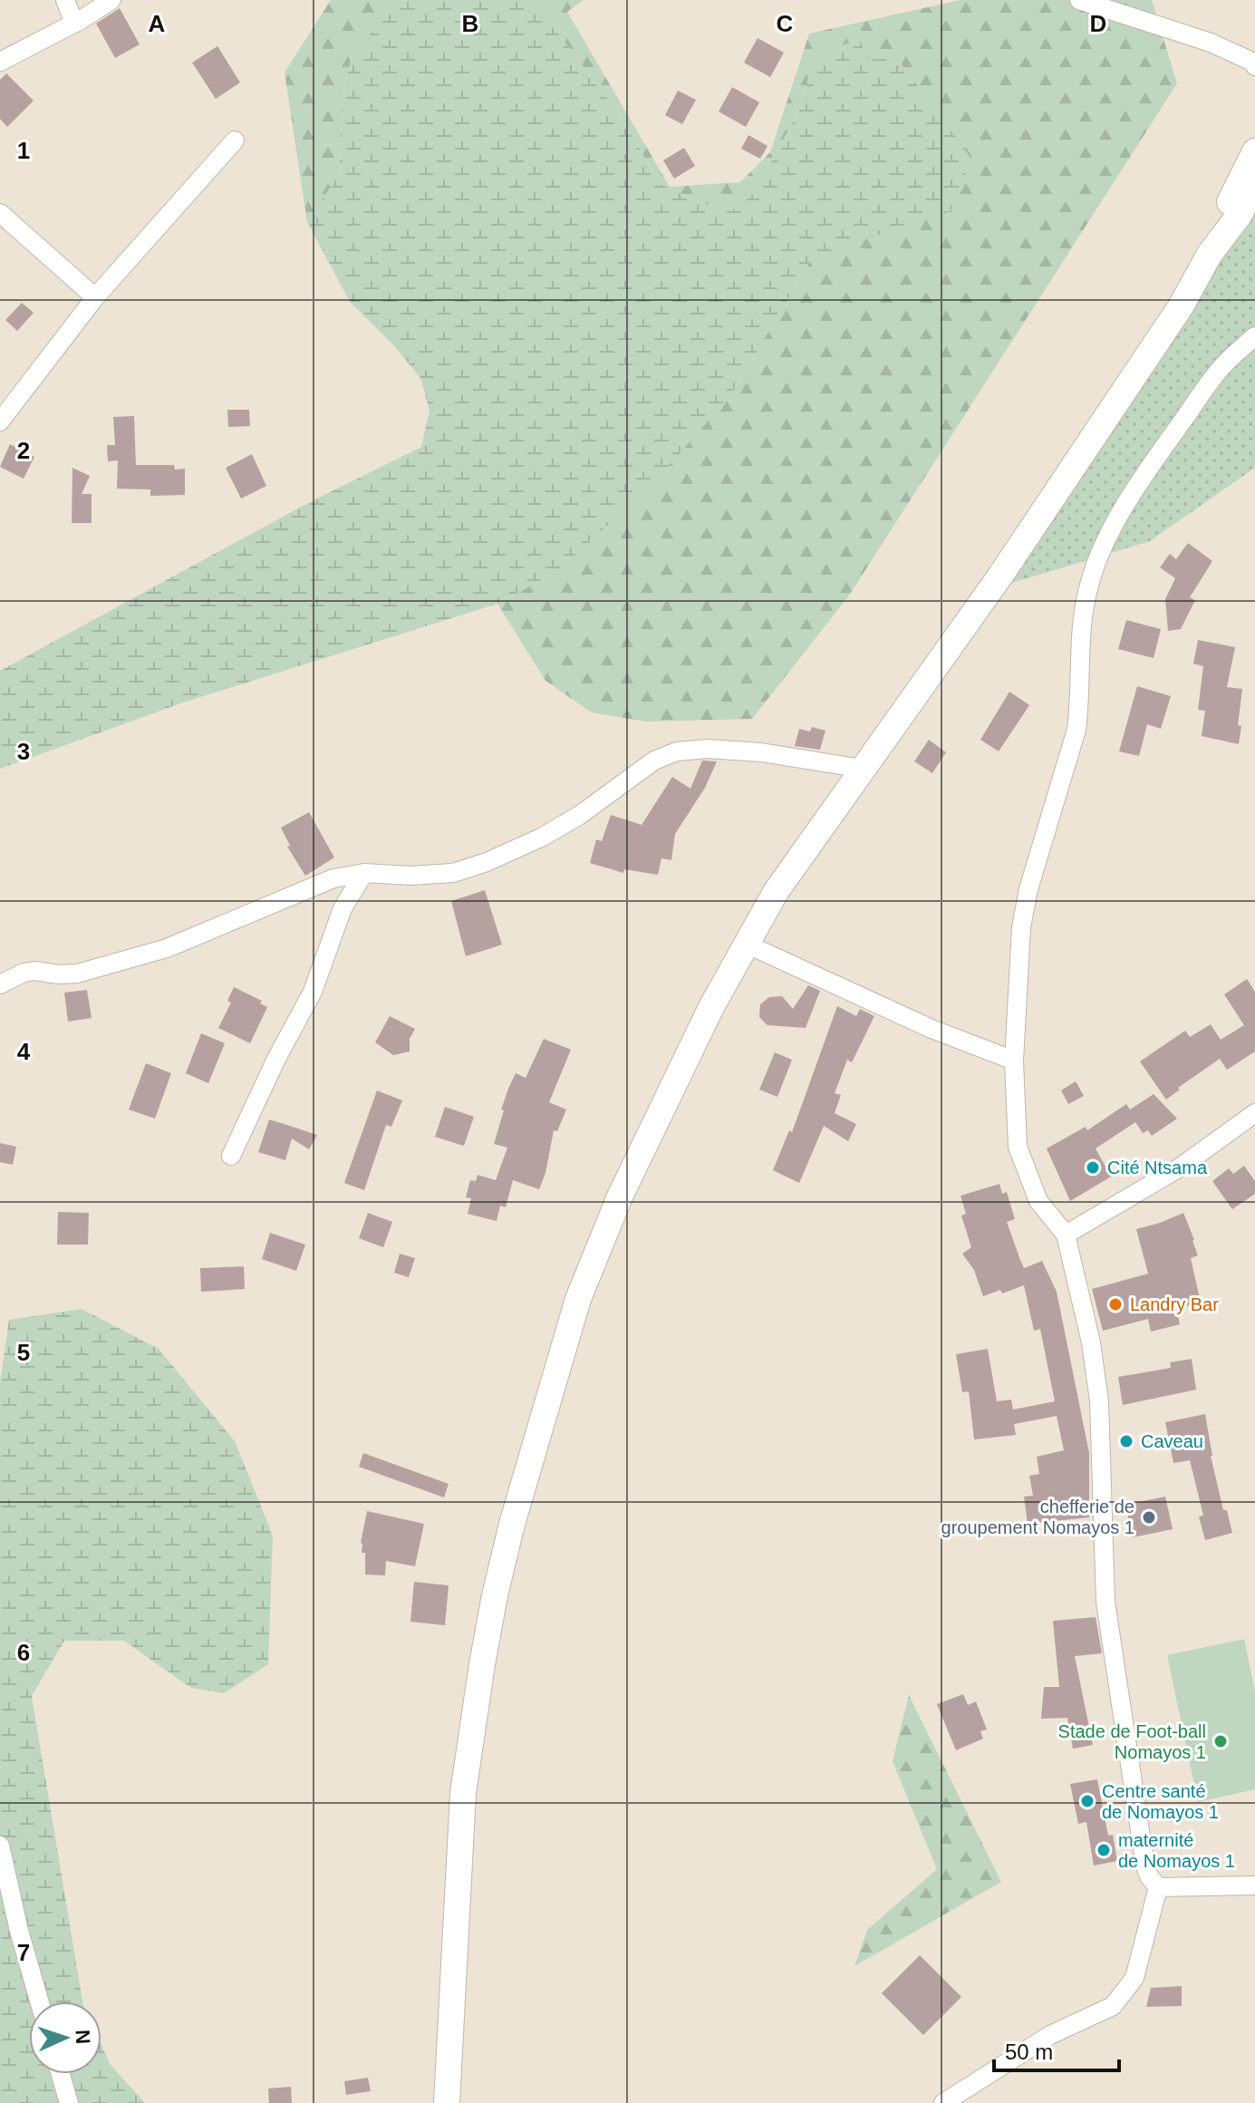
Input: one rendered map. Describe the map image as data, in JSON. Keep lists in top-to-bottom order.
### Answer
{
  "places": [
    "Cité Ntsama",
    "Landry Bar",
    "Caveau",
    "chefferie de groupement Nomayos 1",
    "Stade de Foot-ball Nomayos 1",
    "Centre santé de Nomayos 1",
    "maternité de Nomayos 1"
  ],
  "scale_bar": "50 m",
  "north": "right",
  "grid": {
    "columns": [
      "A",
      "B",
      "C",
      "D"
    ],
    "rows": [
      "1",
      "2",
      "3",
      "4",
      "5",
      "6",
      "7"
    ]
  }
}
